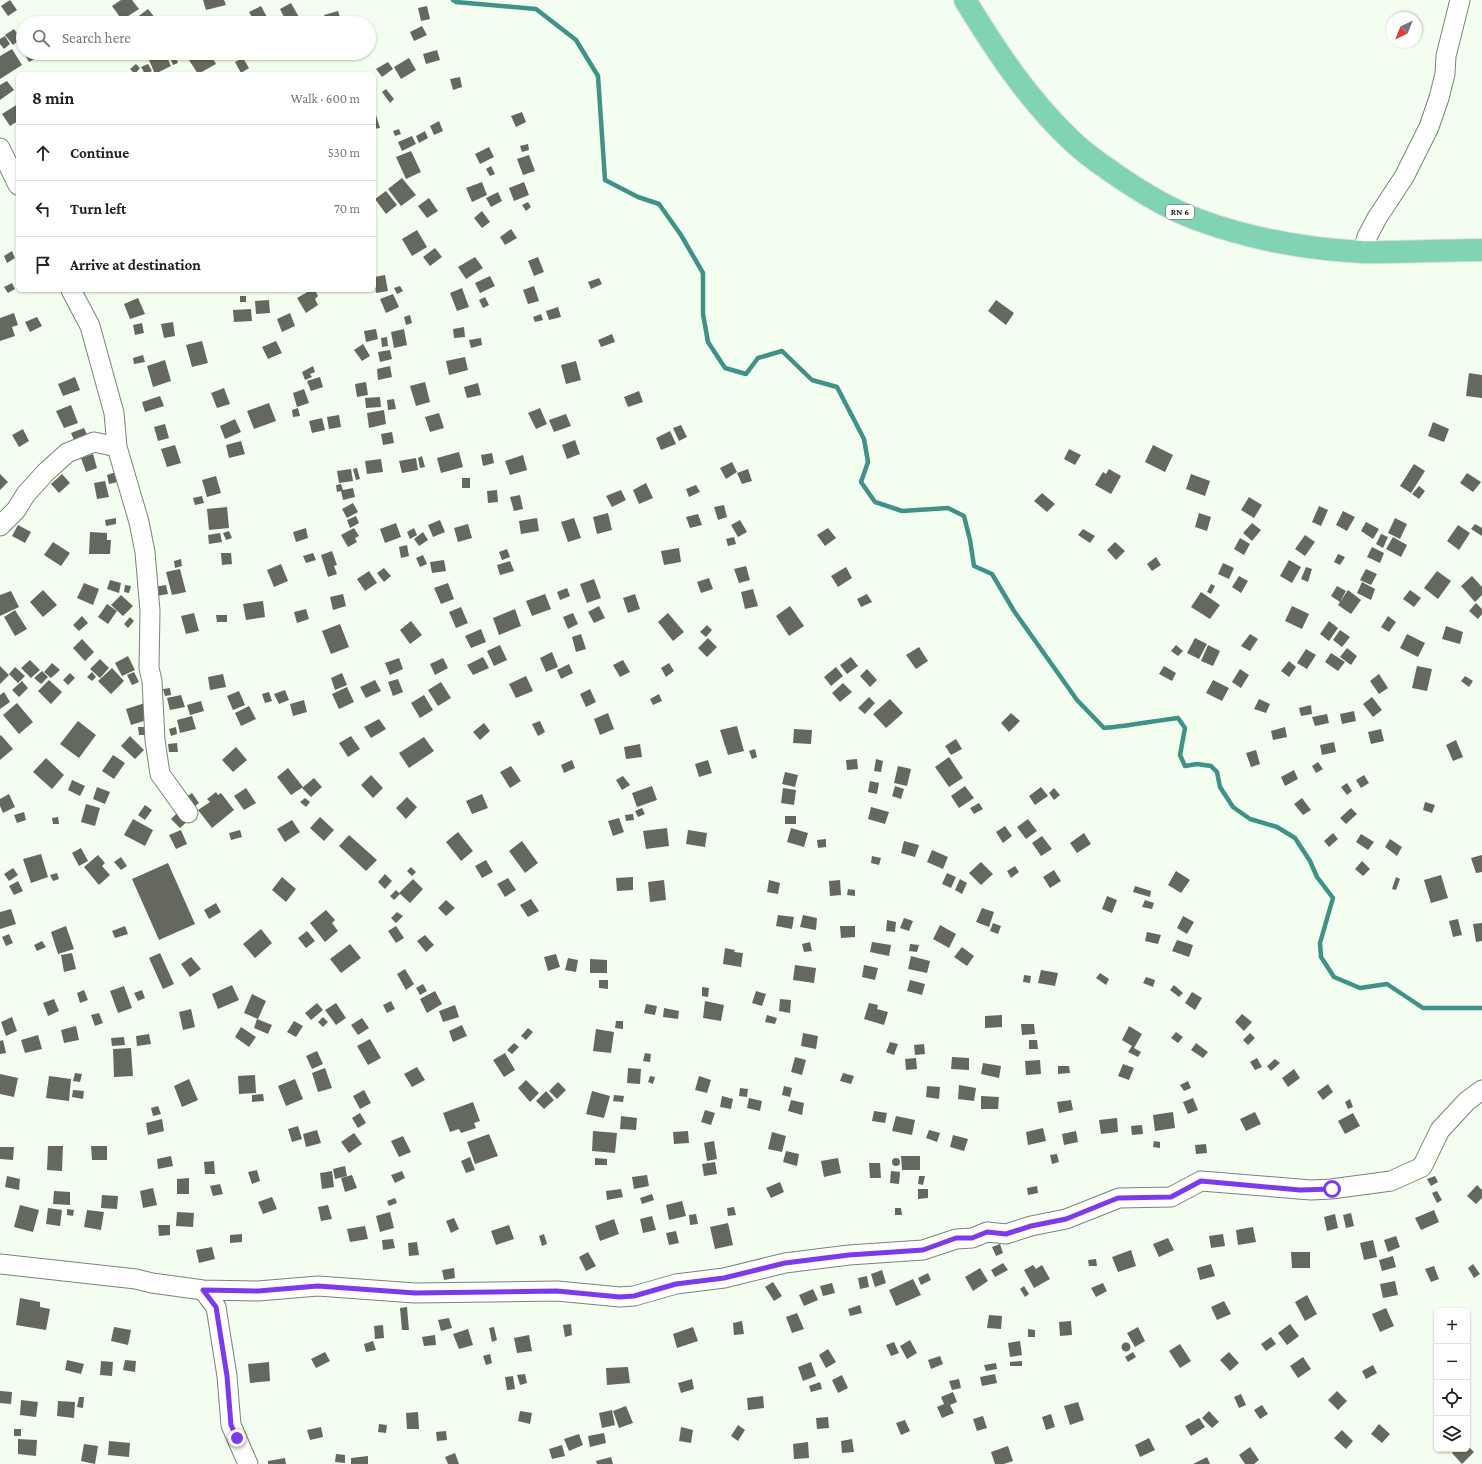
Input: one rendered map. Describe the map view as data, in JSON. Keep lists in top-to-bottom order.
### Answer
{
  "streets": {
    "main road": ["RN 6"]
  },
  "north": "bottom left",
  "page": {
    "search": "Search here",
    "heading": ["8 min", "Walk · 600 m"],
    "list": [
      ["Continue", "530 m"],
      ["Turn left", "70 m"],
      "Arrive at destination"
    ],
    "map_buttons": ["+", "−"]
  }
}
